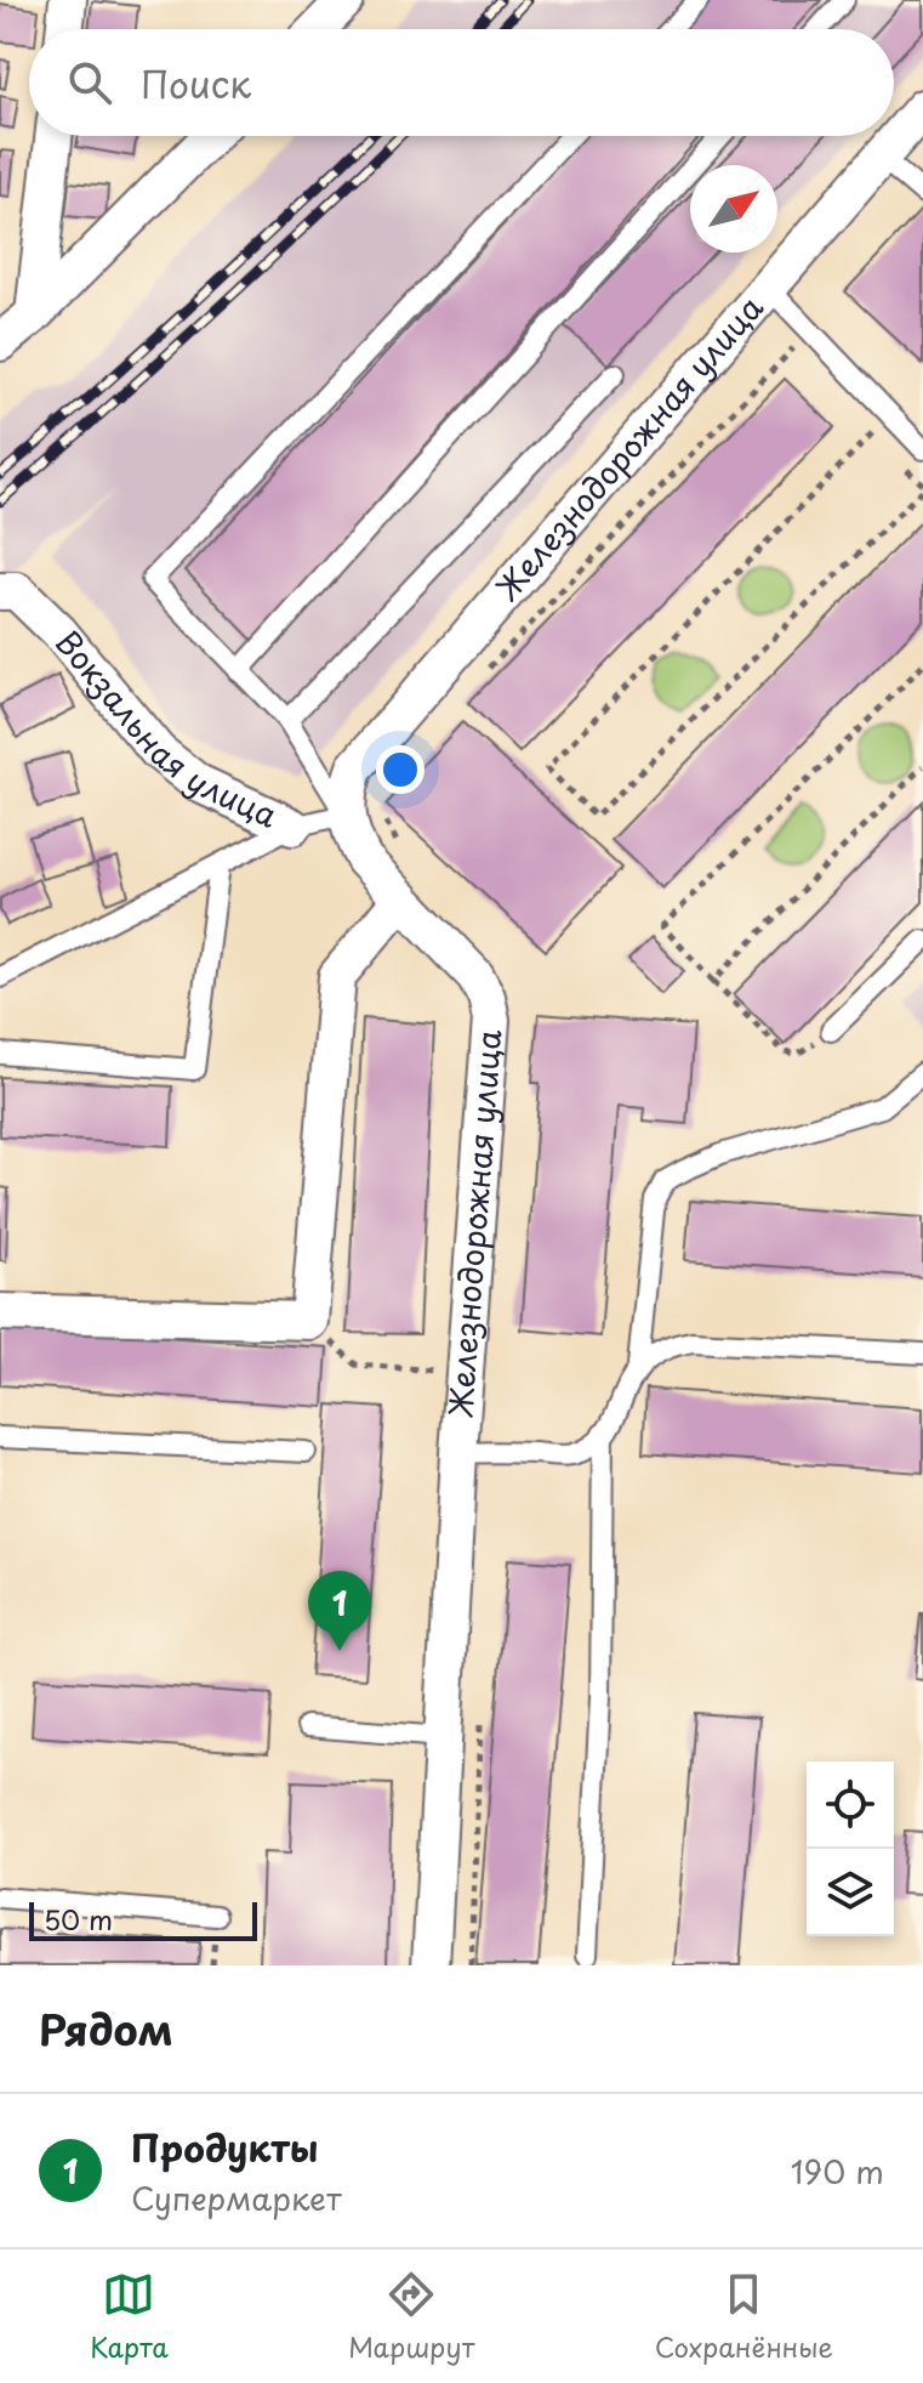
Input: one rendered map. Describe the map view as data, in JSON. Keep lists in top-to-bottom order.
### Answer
{
  "streets": {
    "street": ["Железнодорожная улица", "Вокзальная улица"]
  },
  "scale_bar": "50 m",
  "north": "top right",
  "page": {
    "search": "Поиск",
    "pins": "1",
    "scale": "50 m",
    "heading": "Рядом",
    "list": [
      {
        "mark": "1",
        "name": "Продукты",
        "note": "Супермаркет",
        "value": "190 m"
      }
    ],
    "nav": ["Карта", "Маршрут", "Сохранённые"]
  }
}
